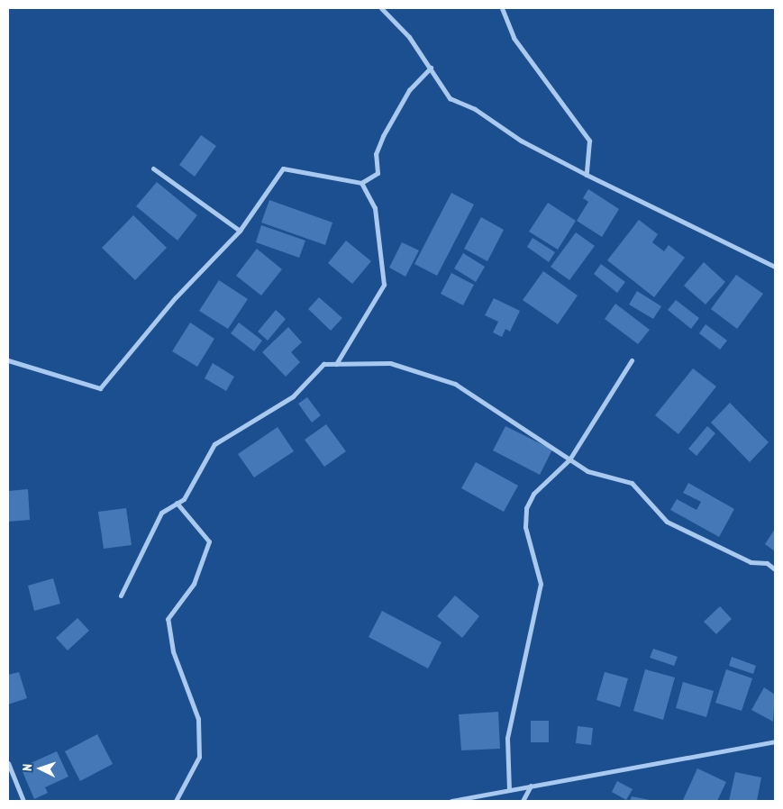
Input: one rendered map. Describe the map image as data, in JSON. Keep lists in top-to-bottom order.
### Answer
{
  "north": "left"
}
